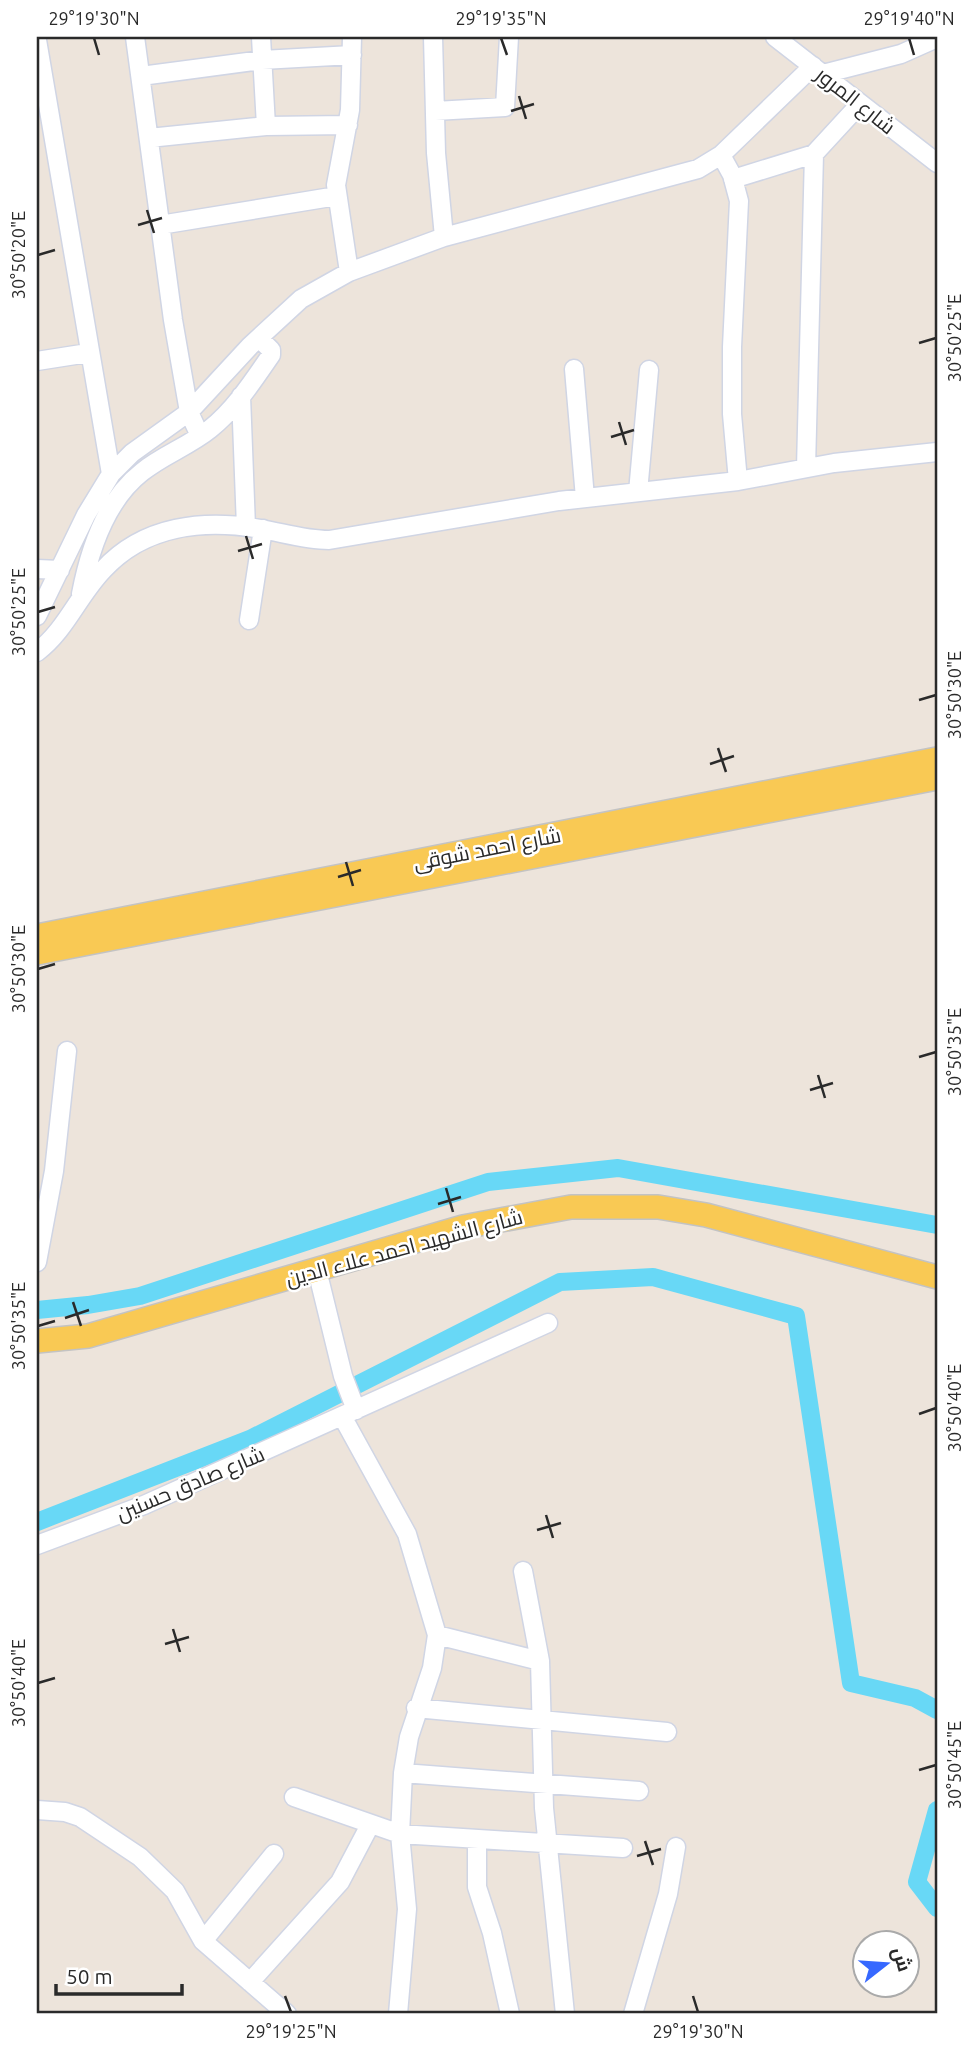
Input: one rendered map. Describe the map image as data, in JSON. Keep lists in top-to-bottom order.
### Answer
{
  "streets": {
    "main road": ["شارع احمد شوقى", "شارع الشهيد احمد علاء الدين"],
    "street": ["شارع المرور", "شارع صادق حسنين"]
  },
  "scale_bar": "50 m",
  "north": "right",
  "coordinates": [
    "29°19'30\"N",
    "29°19'35\"N",
    "29°19'40\"N",
    "30°50'20\"E",
    "30°50'25\"E",
    "30°50'30\"E",
    "30°50'35\"E",
    "30°50'40\"E",
    "30°50'45\"E",
    "29°19'25\"N"
  ]
}
